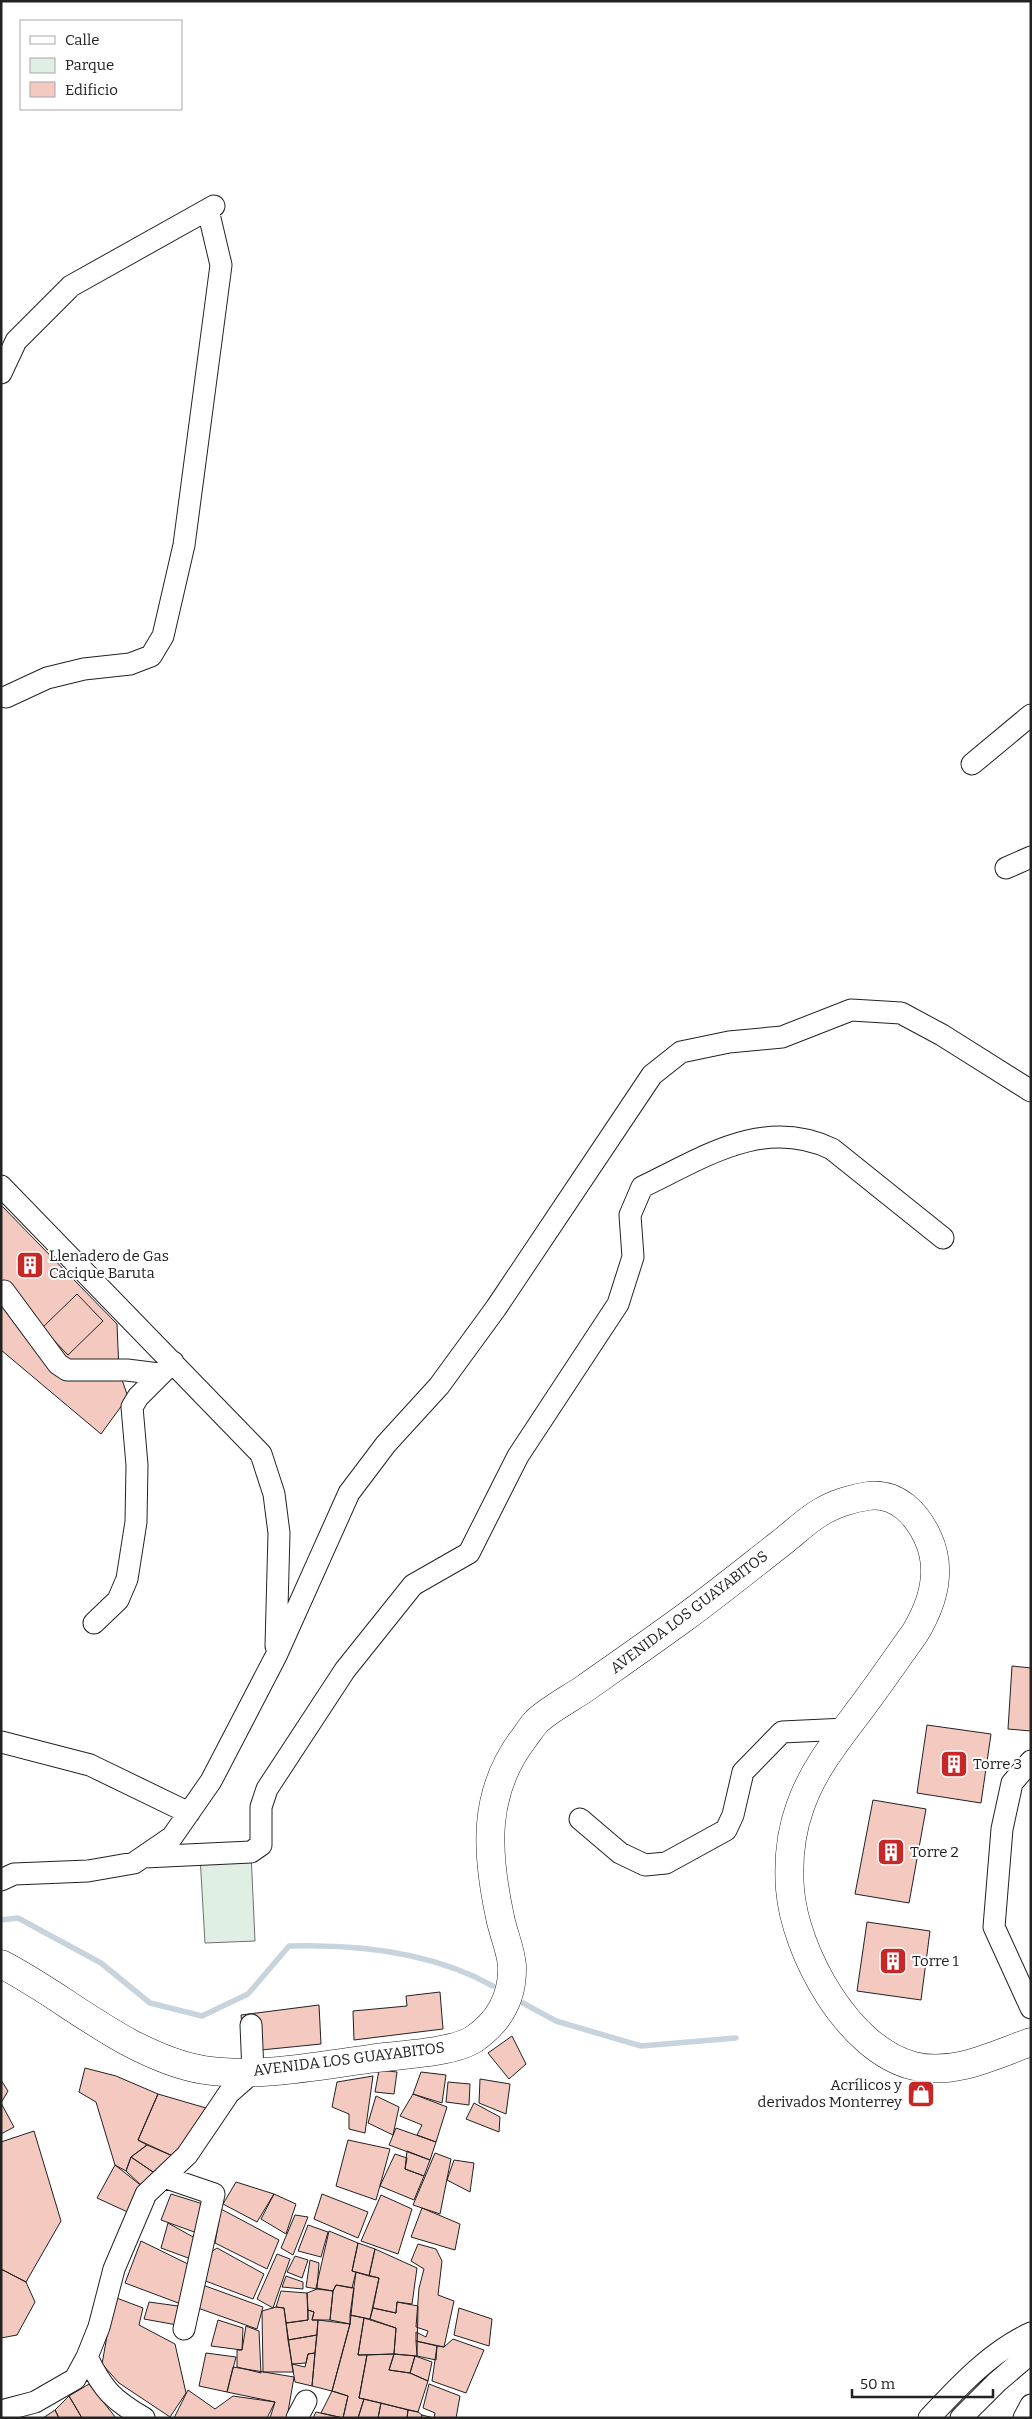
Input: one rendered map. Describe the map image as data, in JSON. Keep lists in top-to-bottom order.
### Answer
{
  "streets": {
    "main road": ["AVENIDA LOS GUAYABITOS"]
  },
  "places": {
    "building": [
      "Llenadero de Gas Cacique Baruta",
      "Torre 3",
      "Torre 2",
      "Torre 1"
    ],
    "shop": ["Acrílicos y derivados Monterrey"]
  },
  "legend": ["Calle", "Parque", "Edificio"],
  "scale_bar": "50 m"
}
